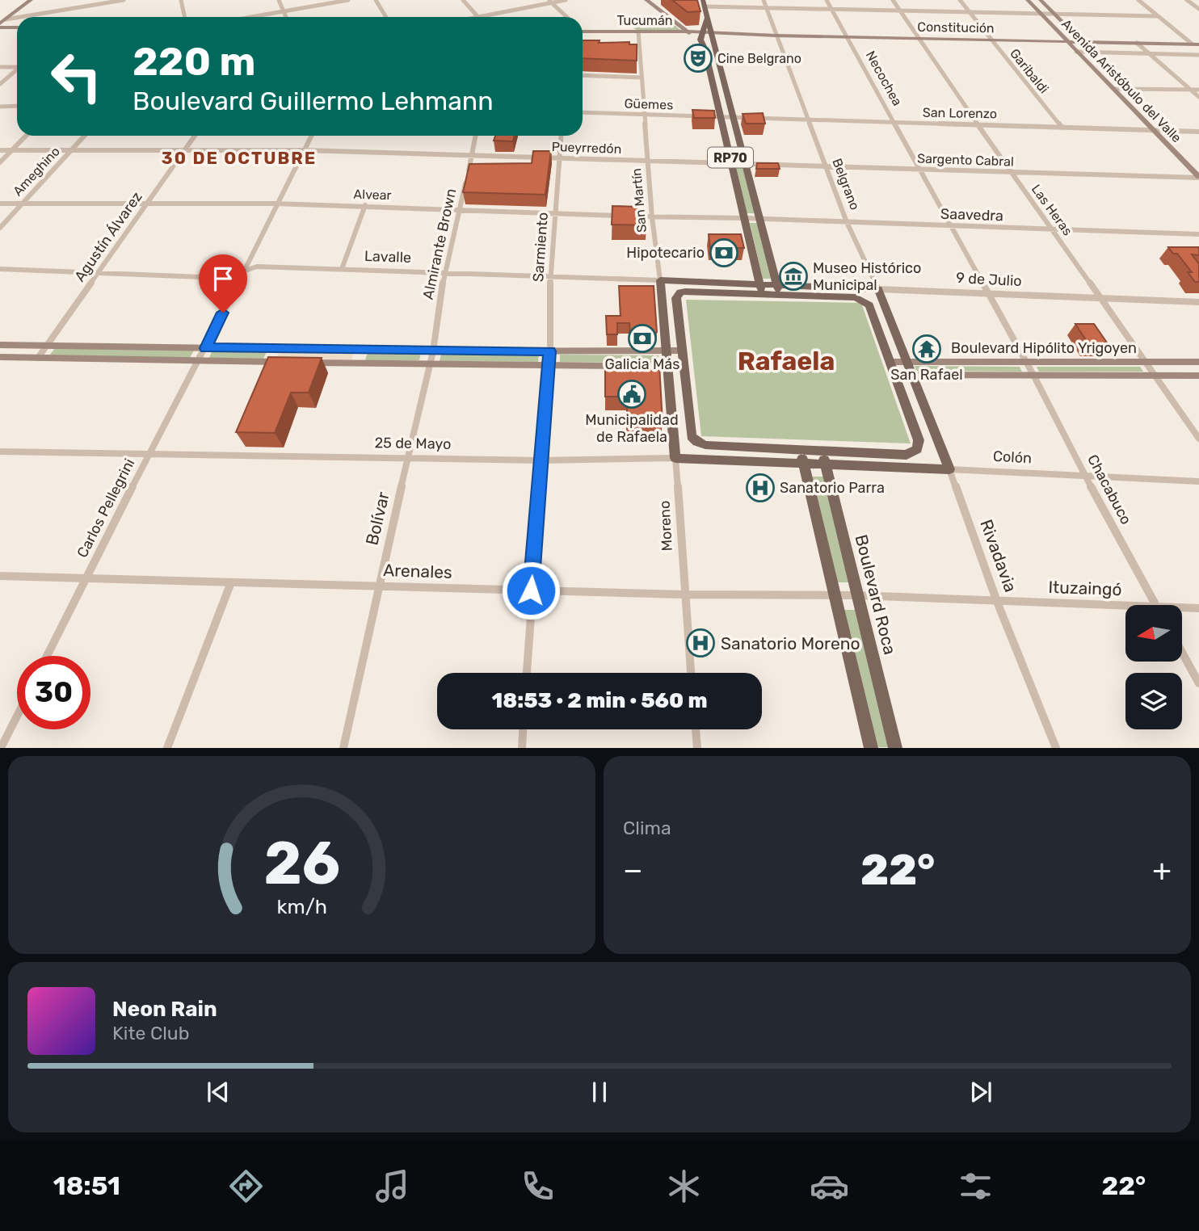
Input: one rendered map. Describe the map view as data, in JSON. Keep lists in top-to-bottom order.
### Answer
{
  "streets": {
    "main road": [
      "RP70",
      "Belgrano",
      "San Martín",
      "Lavalle",
      "9 de Julio",
      "25 de Mayo",
      "Colón",
      "Moreno",
      "Rivadavia",
      "Boulevard Roca"
    ],
    "street": [
      "Tucumán",
      "Constitución",
      "Garibaldi",
      "Necochea",
      "Avenida Aristóbulo del Valle",
      "Güemes",
      "San Lorenzo",
      "Pueyrredón",
      "Sargento Cabral",
      "Ameghino",
      "Alvear",
      "Las Heras",
      "Saavedra",
      "Agustín Álvarez",
      "Almirante Brown",
      "Sarmiento",
      "Boulevard Hipólito Yrigoyen",
      "Chacabuco",
      "Carlos Pellegrini",
      "Bolívar",
      "Arenales",
      "Ituzaingó"
    ]
  },
  "crossings": [
    ["Tucumán", "Constitución"],
    ["Tucumán", "RP70"],
    ["Tucumán", "San Martín"],
    ["Constitución", "Garibaldi"],
    ["Constitución", "Necochea"],
    ["Constitución", "Avenida Aristóbulo del Valle"],
    ["Constitución", "RP70"],
    ["Constitución", "Belgrano"],
    ["Constitución", "Las Heras"],
    ["Garibaldi", "San Lorenzo"],
    ["Necochea", "San Lorenzo"],
    ["Necochea", "Sargento Cabral"],
    ["Necochea", "Saavedra"],
    ["Necochea", "9 de Julio"],
    ["Necochea", "Boulevard Hipólito Yrigoyen"],
    ["Necochea", "Chacabuco"],
    ["Avenida Aristóbulo del Valle", "San Lorenzo"],
    ["Avenida Aristóbulo del Valle", "Sargento Cabral"],
    ["Güemes", "San Lorenzo"],
    ["Güemes", "RP70"],
    ["Güemes", "San Martín"],
    ["San Lorenzo", "RP70"],
    ["San Lorenzo", "Belgrano"],
    ["San Lorenzo", "Las Heras"],
    ["Pueyrredón", "RP70"],
    ["Pueyrredón", "Sargento Cabral"],
    ["Pueyrredón", "Ameghino"],
    ["Pueyrredón", "San Martín"],
    ["Pueyrredón", "Agustín Álvarez"],
    ["Pueyrredón", "Almirante Brown"],
    ["Pueyrredón", "Sarmiento"],
    ["Pueyrredón", "Carlos Pellegrini"],
    ["RP70", "Sargento Cabral"],
    ["RP70", "Alvear"],
    ["RP70", "Saavedra"],
    ["RP70", "Lavalle"],
    ["RP70", "9 de Julio"],
    ["Sargento Cabral", "Belgrano"],
    ["Sargento Cabral", "Las Heras"],
    ["Ameghino", "Alvear"],
    ["Belgrano", "Saavedra"],
    ["Belgrano", "9 de Julio"],
    ["Belgrano", "Boulevard Hipólito Yrigoyen"],
    ["Belgrano", "Rivadavia"],
    ["Alvear", "San Martín"],
    ["Alvear", "Saavedra"],
    ["Alvear", "Agustín Álvarez"],
    ["Alvear", "Almirante Brown"],
    ["Alvear", "Sarmiento"],
    ["Alvear", "Carlos Pellegrini"],
    ["San Martín", "Lavalle"],
    ["San Martín", "Moreno"],
    ["Las Heras", "Saavedra"],
    ["Las Heras", "9 de Julio"],
    ["Las Heras", "Boulevard Hipólito Yrigoyen"],
    ["Agustín Álvarez", "Lavalle"],
    ["Almirante Brown", "Lavalle"],
    ["Almirante Brown", "Bolívar"],
    ["Sarmiento", "Lavalle"],
    ["Sarmiento", "25 de Mayo"],
    ["Sarmiento", "Arenales"],
    ["Lavalle", "9 de Julio"],
    ["Lavalle", "Carlos Pellegrini"],
    ["Boulevard Hipólito Yrigoyen", "Chacabuco"],
    ["Boulevard Hipólito Yrigoyen", "Rivadavia"],
    ["25 de Mayo", "Colón"],
    ["25 de Mayo", "Carlos Pellegrini"],
    ["25 de Mayo", "Bolívar"],
    ["25 de Mayo", "Moreno"],
    ["25 de Mayo", "Boulevard Roca"],
    ["Colón", "Chacabuco"],
    ["Colón", "Rivadavia"],
    ["Colón", "Boulevard Roca"],
    ["Carlos Pellegrini", "Arenales"],
    ["Bolívar", "Arenales"],
    ["Moreno", "Arenales"],
    ["Rivadavia", "Ituzaingó"],
    ["Arenales", "Ituzaingó"],
    ["Ituzaingó", "Boulevard Roca"]
  ],
  "districts": ["30 DE OCTUBRE", "Rafaela"],
  "places": {
    "theatre": ["Cine Belgrano"],
    "bank": ["Hipotecario", "Galicia Más"],
    "museum": ["Museo Histórico Municipal"],
    "temple": ["San Rafael"],
    "public building": ["Municipalidad de Rafaela"],
    "hospital": ["Sanatorio Parra", "Sanatorio Moreno"]
  },
  "north": "left",
  "page": {
    "turn": ["220 m", "Boulevard Guillermo Lehmann"],
    "limit": "30",
    "trip": "18:53 · 2 min · 560 m",
    "tile": "Clima",
    "heat": ["−", "22°", "+"],
    "song": ["Neon Rain", "Kite Club"],
    "tabs": ["18:51", "22°"],
    "gauge": ["26", "km/h"]
  }
}
